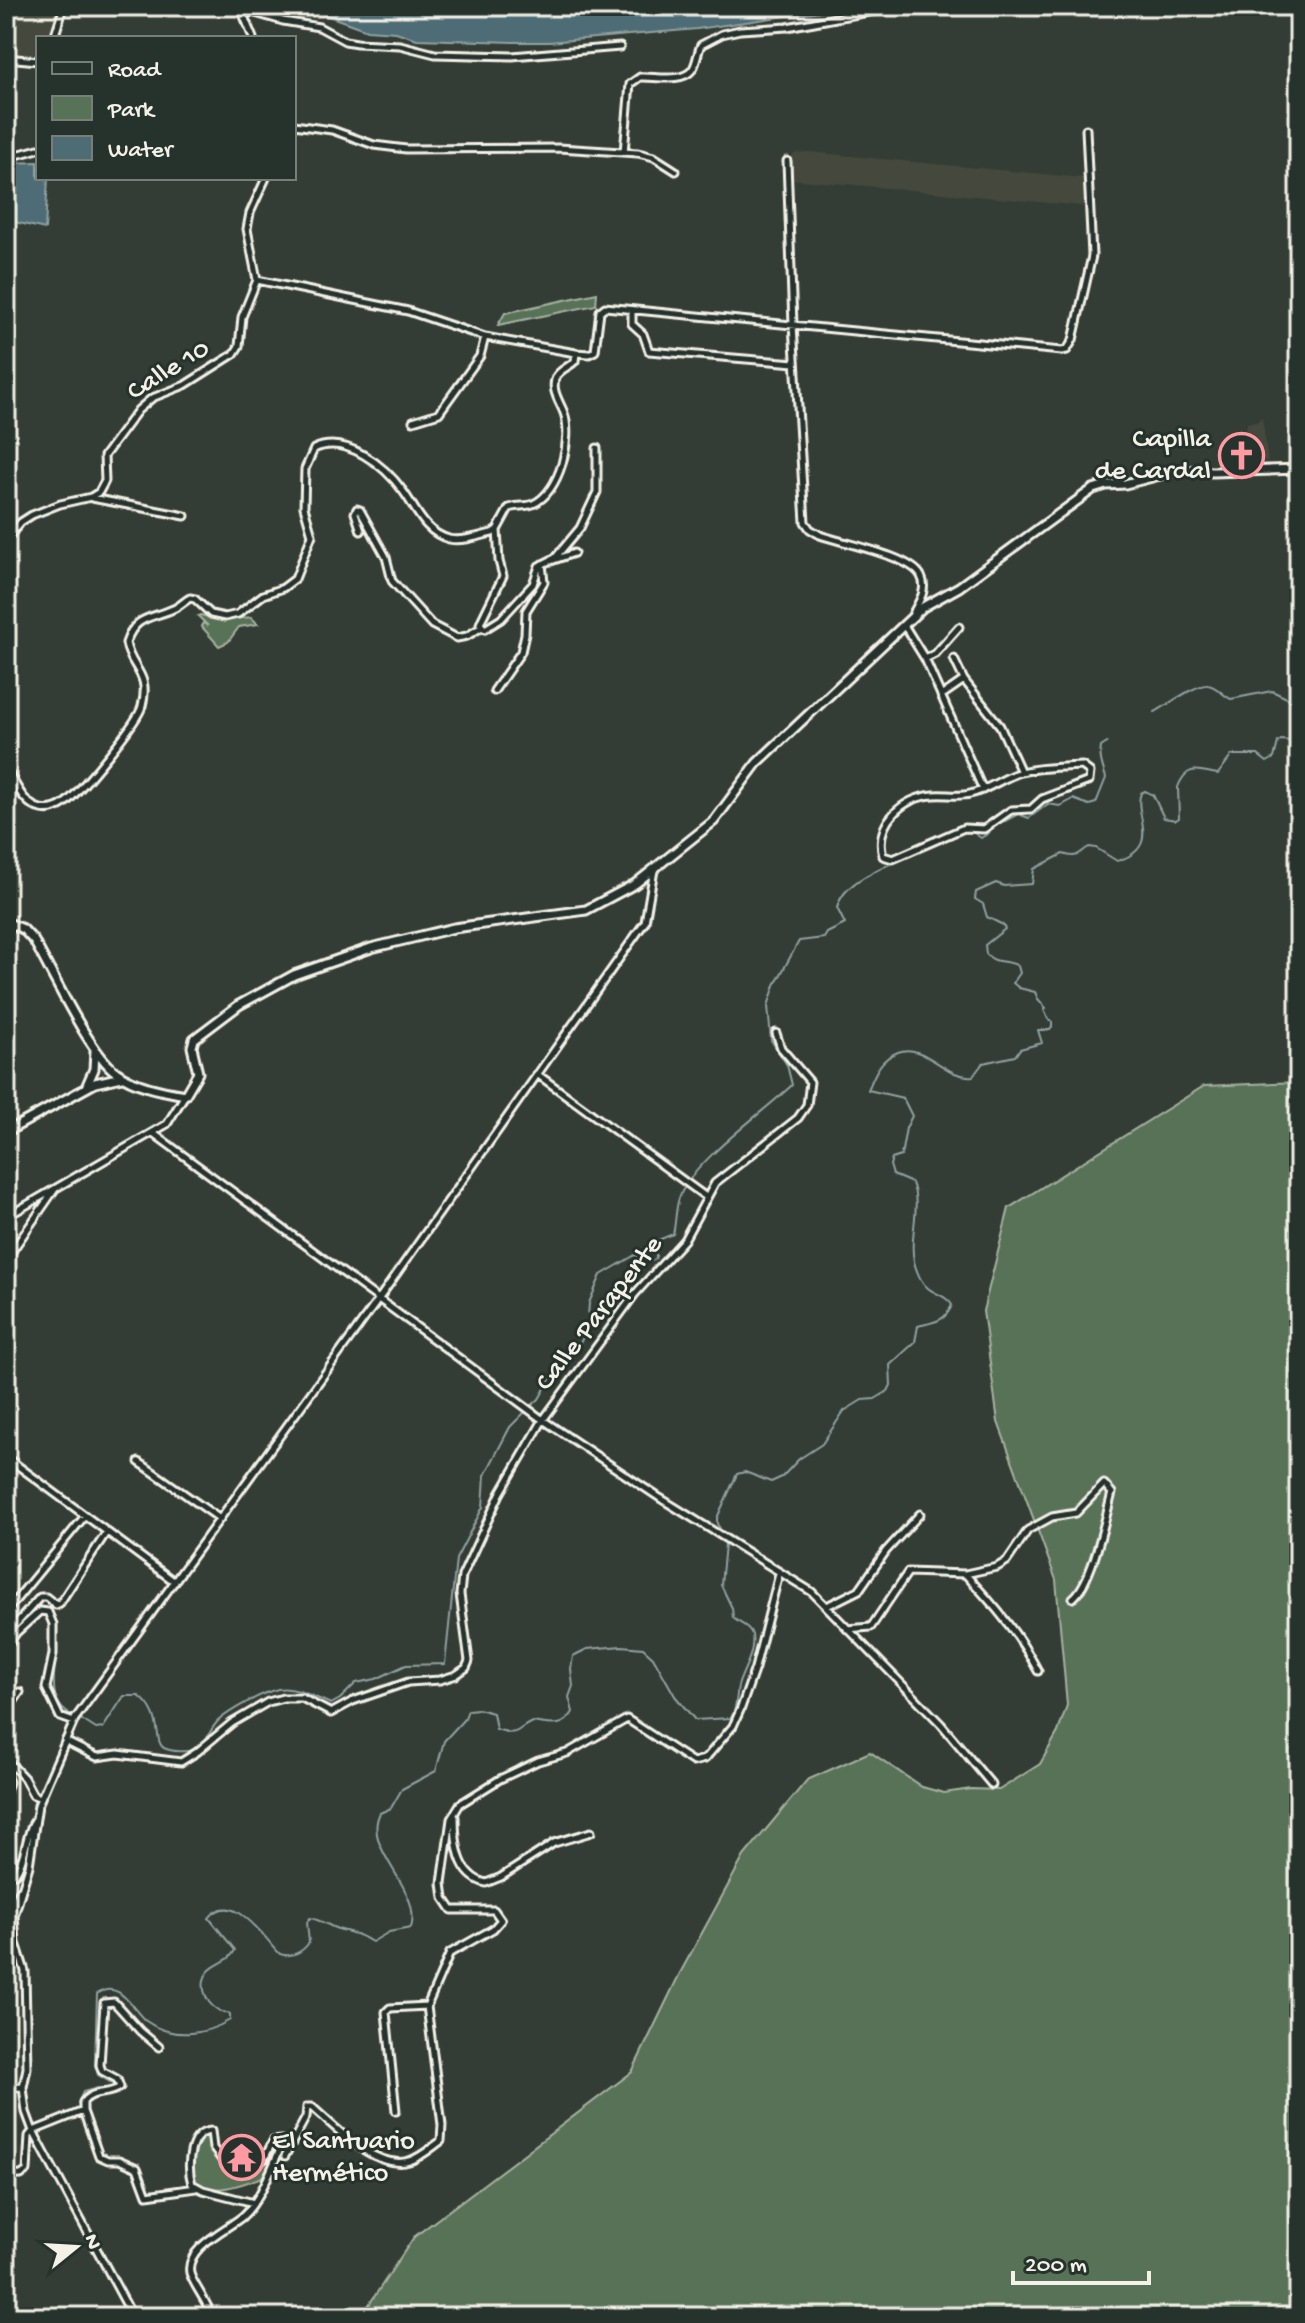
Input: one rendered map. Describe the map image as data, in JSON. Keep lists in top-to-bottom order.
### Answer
{
  "streets": {
    "street": ["Calle 10", "Calle Parapente"]
  },
  "places": {
    "church": ["Capilla de Cardal"],
    "temple": ["El Santuario Hermético"]
  },
  "legend": ["Road", "Park", "Water"],
  "scale_bar": "200 m",
  "north": "right"
}
